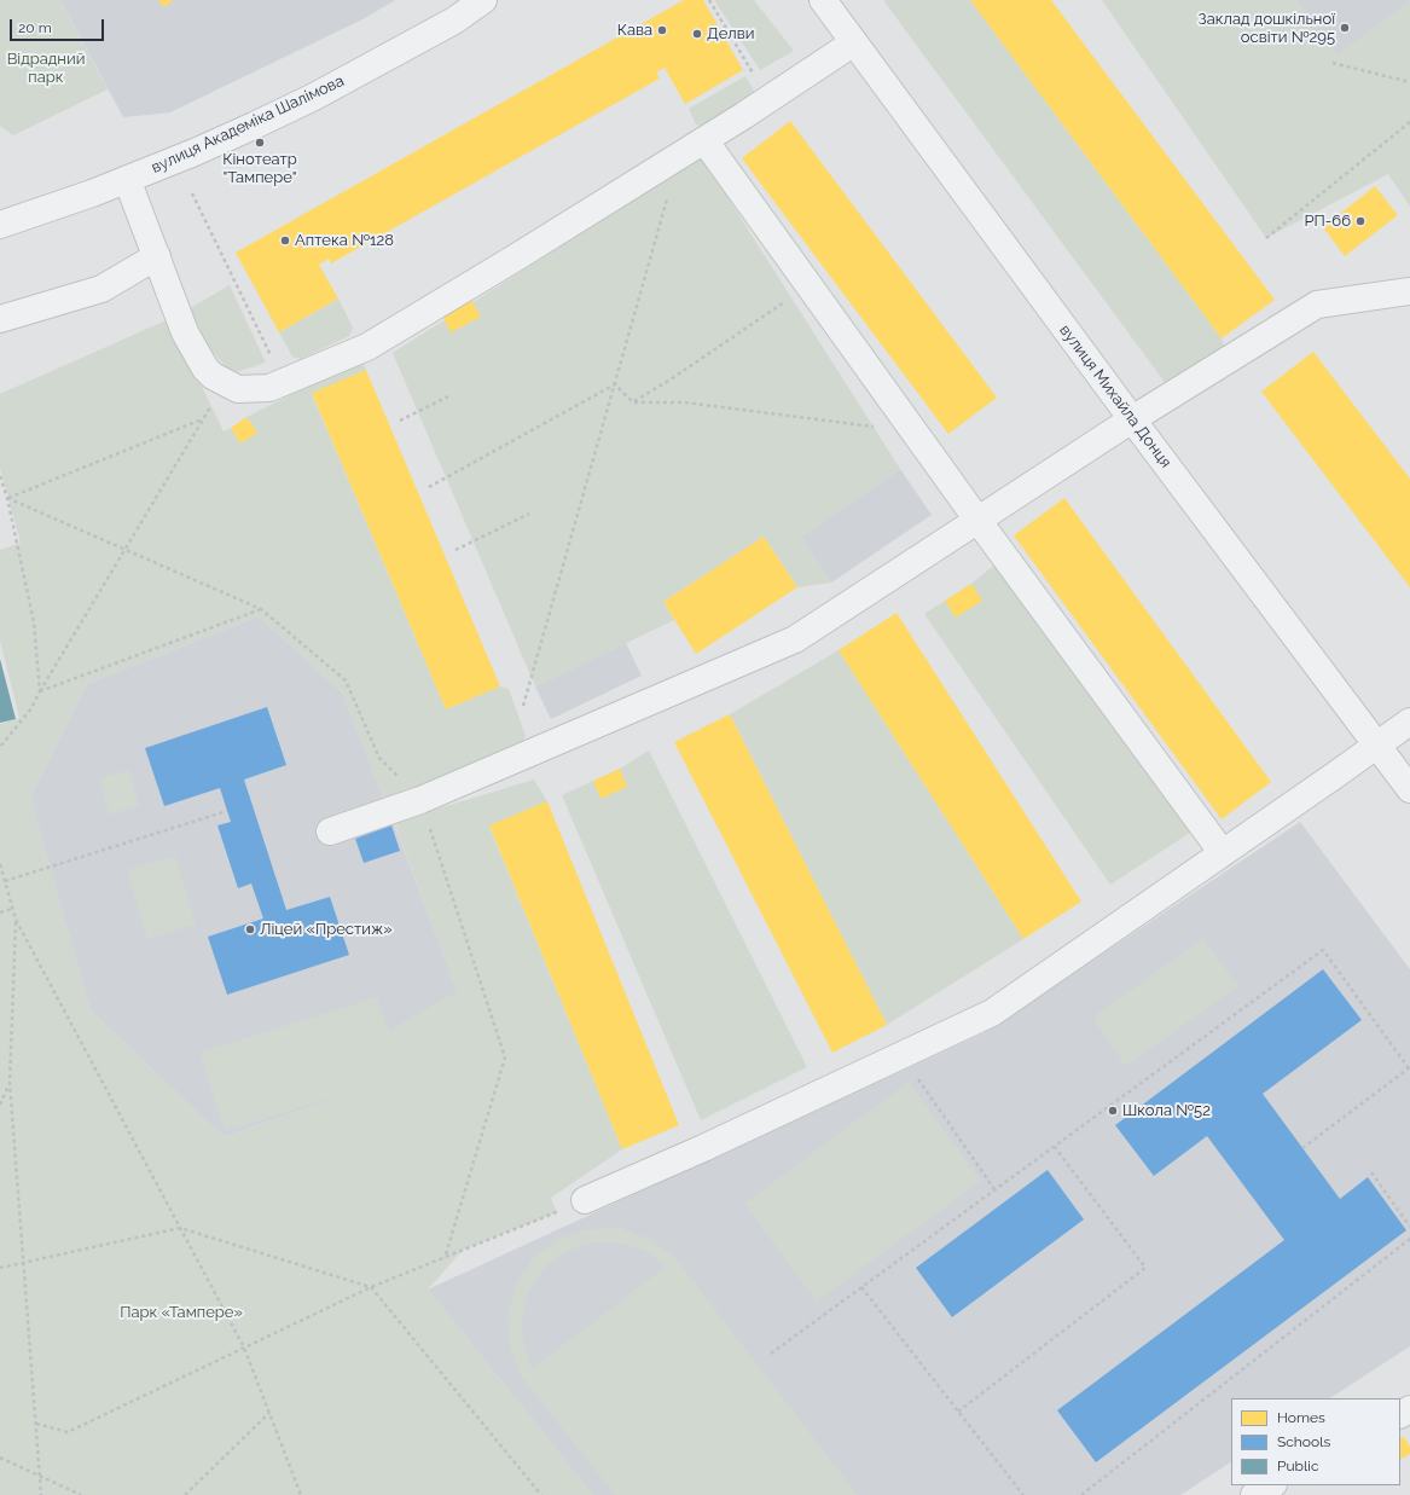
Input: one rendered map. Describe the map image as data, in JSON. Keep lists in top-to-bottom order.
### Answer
{
  "streets": {
    "street": ["вулиця Академіка Шалімова", "вулиця Михайла Донця"]
  },
  "parks": ["Відрадний парк", "Парк «Тампере»"],
  "places": [
    "Заклад дошкільної освіти №295",
    "Кава",
    "Делви",
    "Кінотеатр \"Тампере\"",
    "РП-66",
    "Аптека №128",
    "Ліцей «Престиж»",
    "Школа №52"
  ],
  "legend": ["Homes", "Schools", "Public"],
  "scale_bar": "20 m"
}
